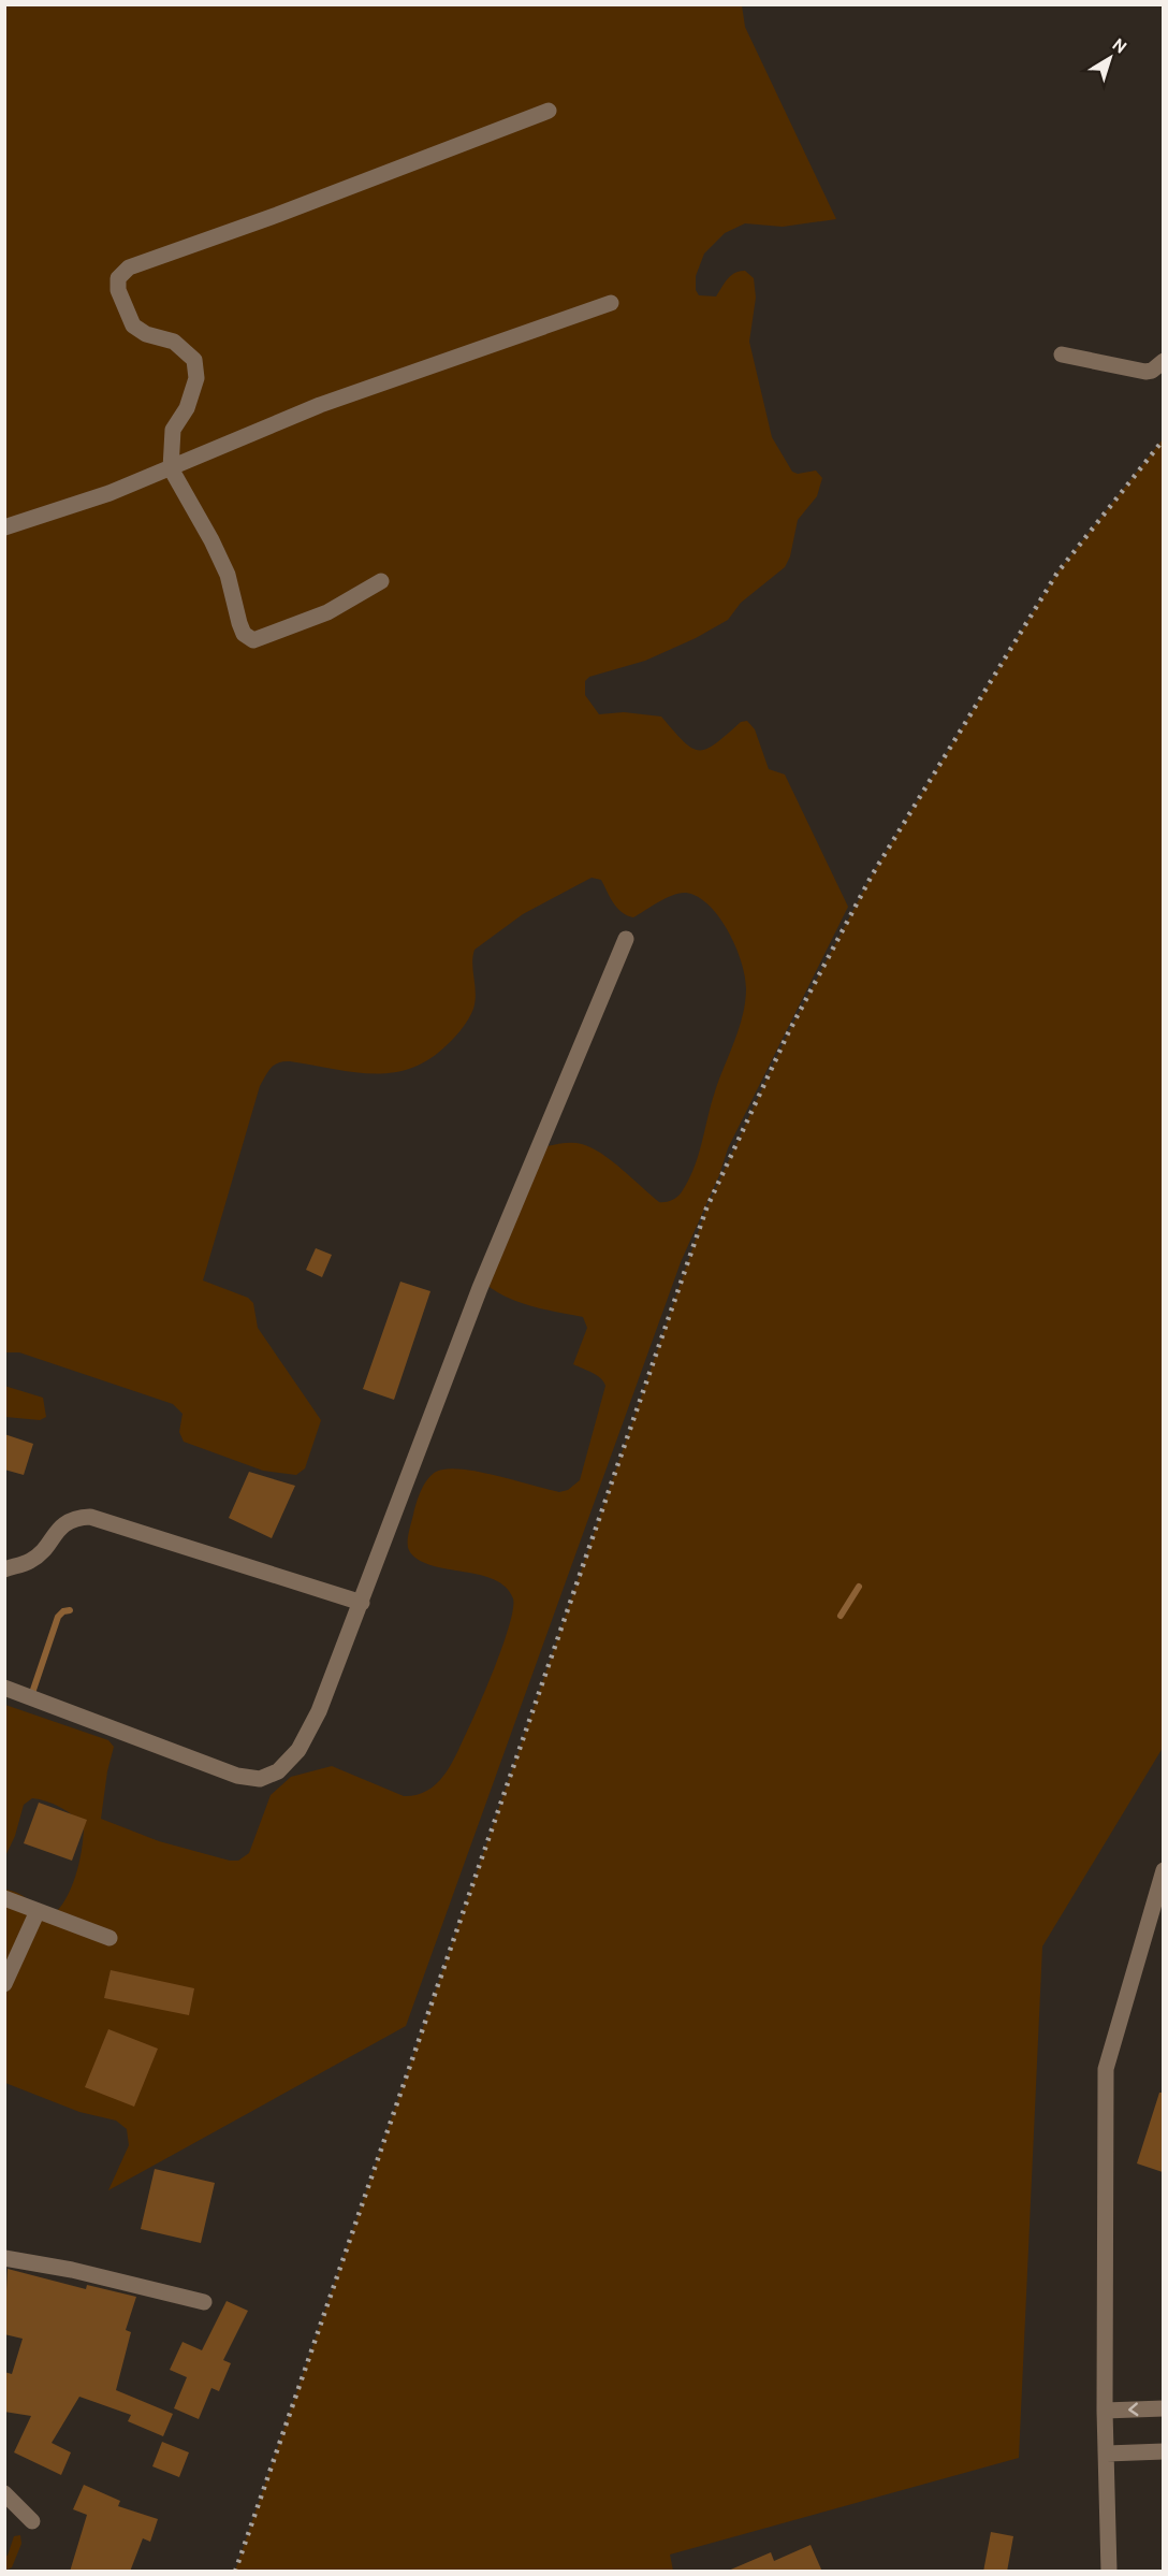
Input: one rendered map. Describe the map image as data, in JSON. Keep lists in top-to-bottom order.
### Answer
{
  "north": "top right"
}
